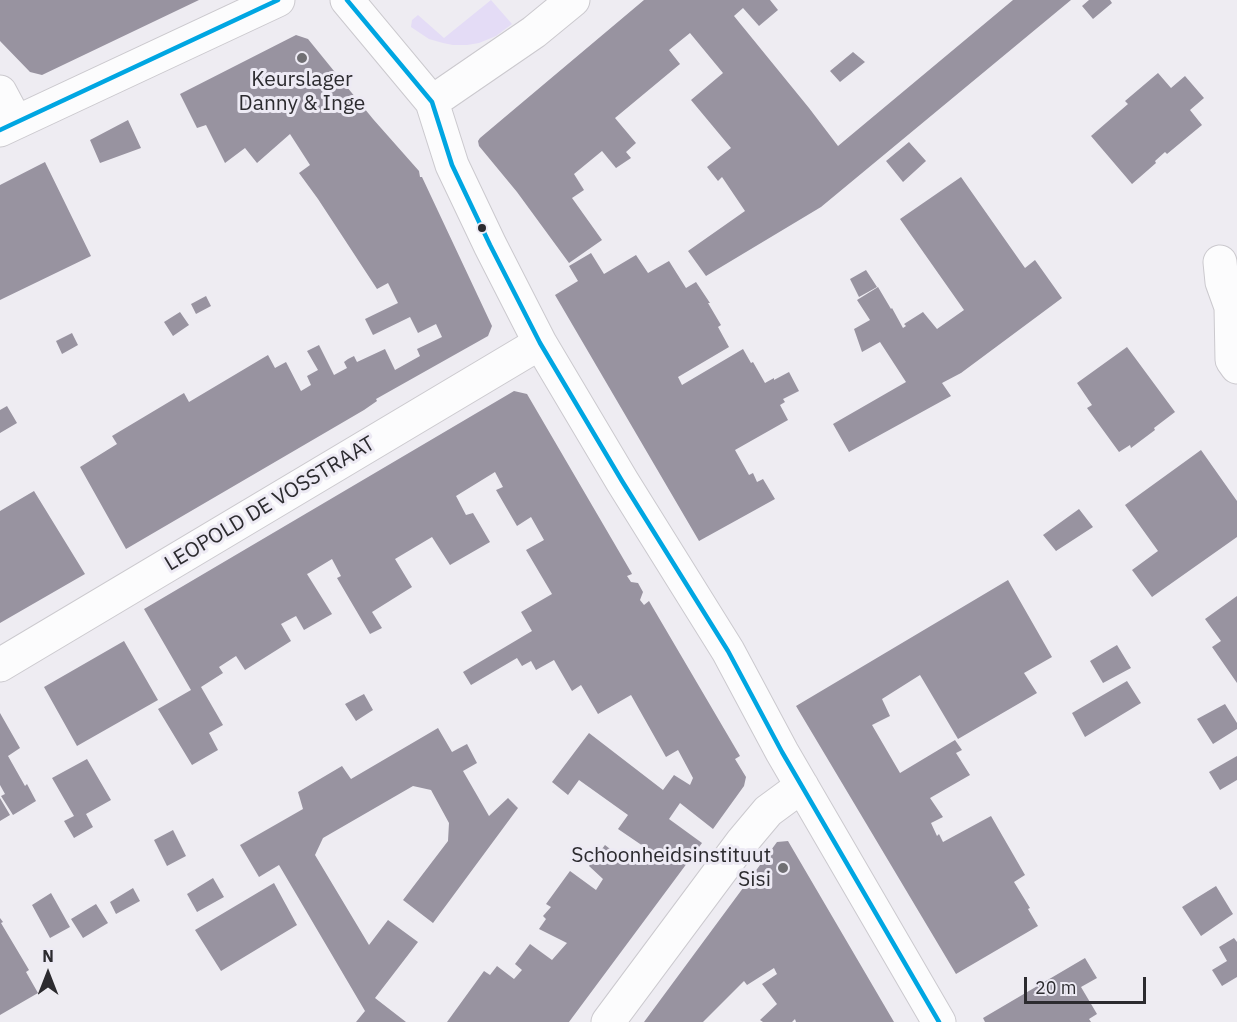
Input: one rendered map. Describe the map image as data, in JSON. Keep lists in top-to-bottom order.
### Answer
{
  "streets": {
    "street": ["LEOPOLD DE VOSSTRAAT"]
  },
  "places": ["Keurslager Danny & Inge", "Schoonheidsinstituut Sisi"],
  "scale_bar": "20 m",
  "north": "top"
}
